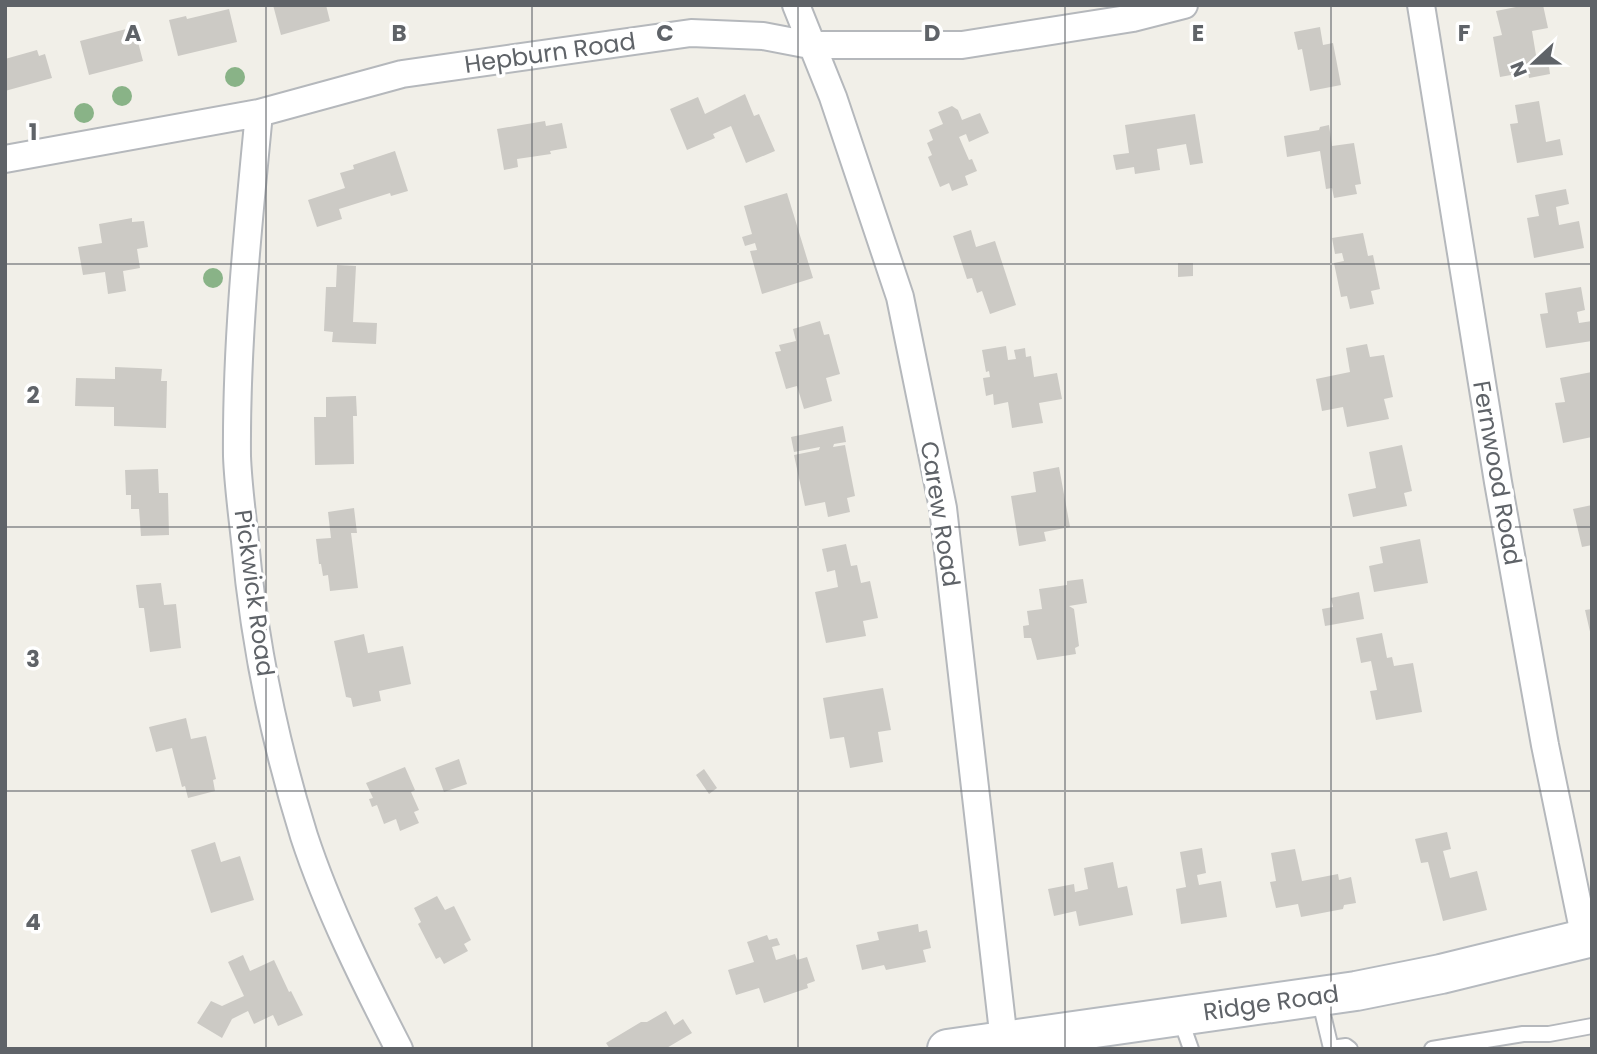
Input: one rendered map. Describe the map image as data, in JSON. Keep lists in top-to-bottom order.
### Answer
{
  "streets": {
    "main road": ["Ridge Road"],
    "street": [
      "Hepburn Road",
      "Fernwood Road",
      "Carew Road",
      "Pickwick Road"
    ]
  },
  "crossings": [
    ["Hepburn Road", "Carew Road"],
    ["Hepburn Road", "Pickwick Road"],
    ["Fernwood Road", "Ridge Road"],
    ["Carew Road", "Ridge Road"]
  ],
  "north": "left",
  "grid": {
    "columns": [
      "A",
      "B",
      "C",
      "D",
      "E",
      "F"
    ],
    "rows": [
      "1",
      "2",
      "3",
      "4"
    ]
  }
}
